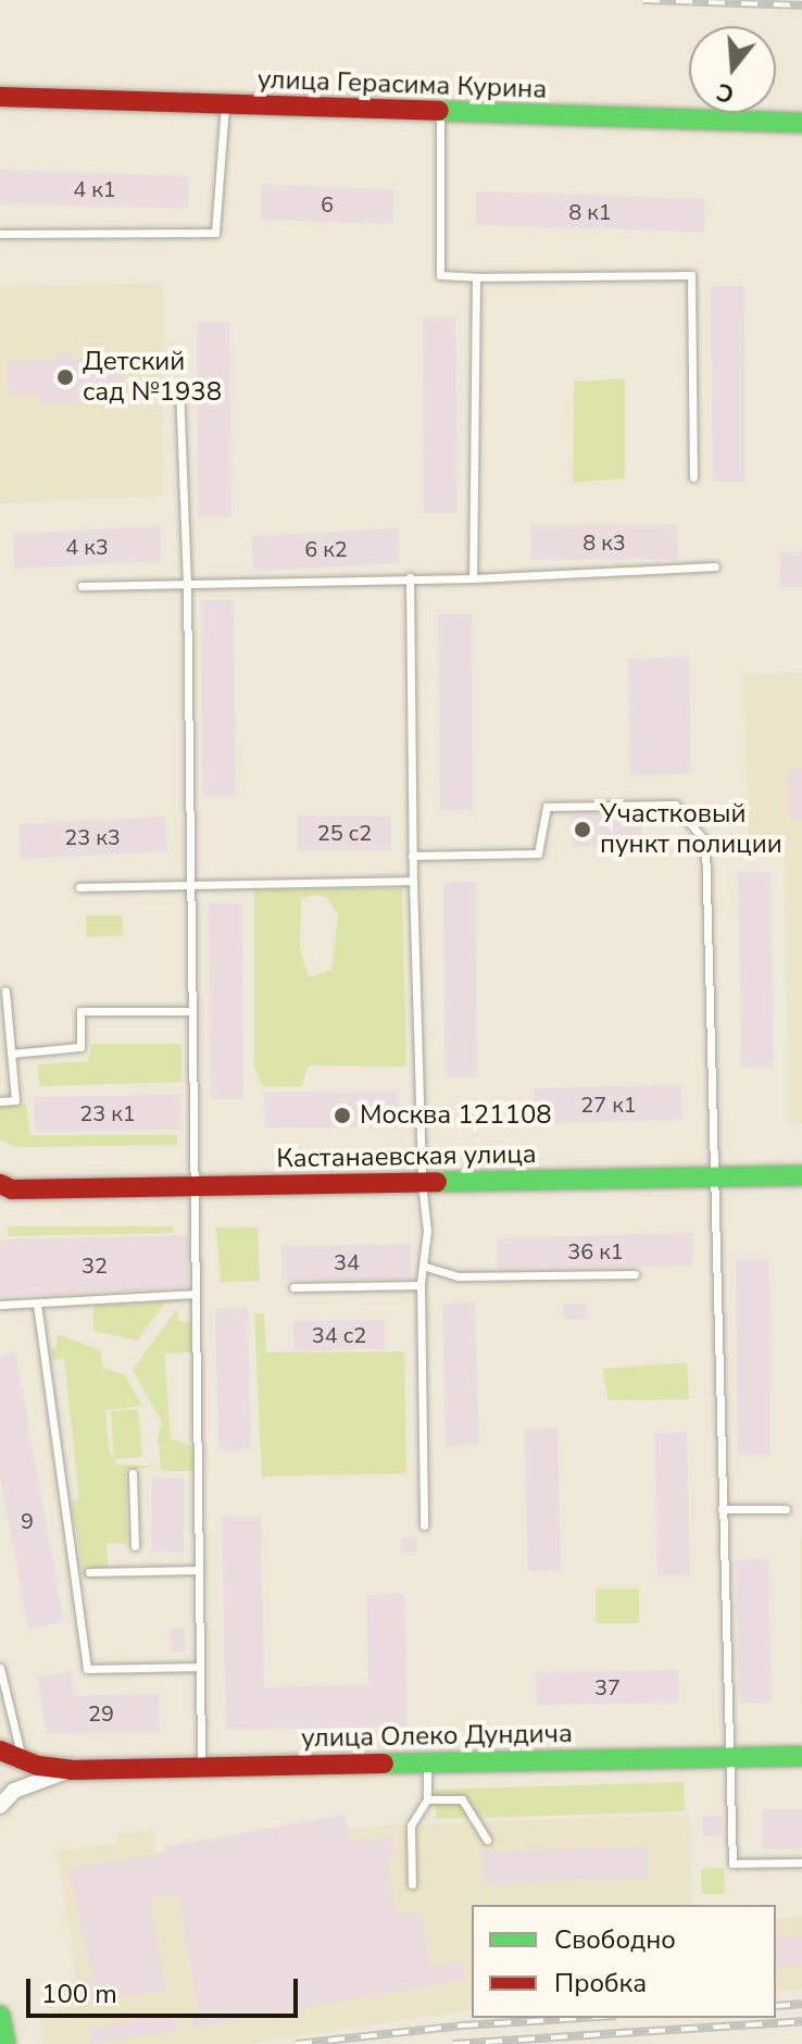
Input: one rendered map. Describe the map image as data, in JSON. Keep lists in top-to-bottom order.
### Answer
{
  "streets": {
    "street": ["улица Герасима Курина", "Кастанаевская улица", "улица Олеко Дундича"]
  },
  "places": ["Детский сад №1938", "Участковый пункт полиции", "Москва 121108"],
  "house_numbers": [
    "4 к1",
    "6",
    "8 к1",
    "8 к3",
    "4 к3",
    "6 к2",
    "25 с2",
    "23 к3",
    "27 к1",
    "23 к1",
    "36 к1",
    "34",
    "32",
    "34 с2",
    "9",
    "37",
    "29"
  ],
  "legend": ["Свободно", "Пробка"],
  "scale_bar": "100 m",
  "north": "bottom"
}
